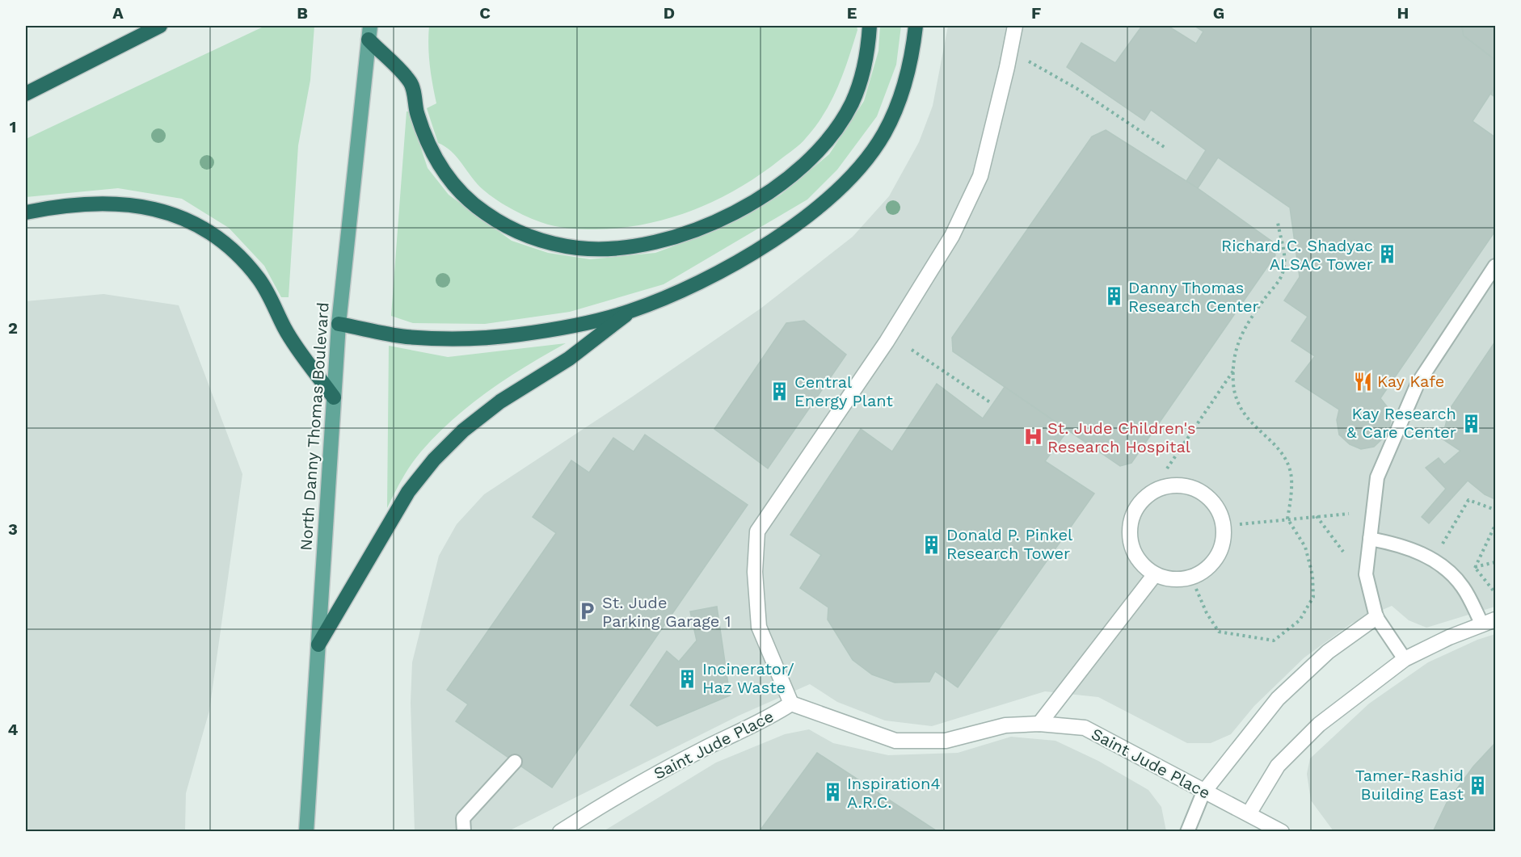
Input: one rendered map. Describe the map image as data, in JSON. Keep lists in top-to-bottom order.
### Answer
{
  "streets": {
    "main road": ["North Danny Thomas Boulevard"],
    "street": ["Saint Jude Place"]
  },
  "places": {
    "building": [
      "Richard C. Shadyac ALSAC Tower",
      "Danny Thomas Research Center",
      "Central Energy Plant",
      "Kay Research & Care Center",
      "Donald P. Pinkel Research Tower",
      "Incinerator/ Haz Waste",
      "Tamer-Rashid Building East",
      "Inspiration4 A.R.C."
    ],
    "restaurant": ["Kay Kafe"],
    "hospital": ["St. Jude Children's Research Hospital"],
    "parking": ["St. Jude Parking Garage 1"]
  },
  "grid": {
    "columns": [
      "A",
      "B",
      "C",
      "D",
      "E",
      "F",
      "G",
      "H"
    ],
    "rows": [
      "1",
      "2",
      "3",
      "4"
    ]
  }
}
